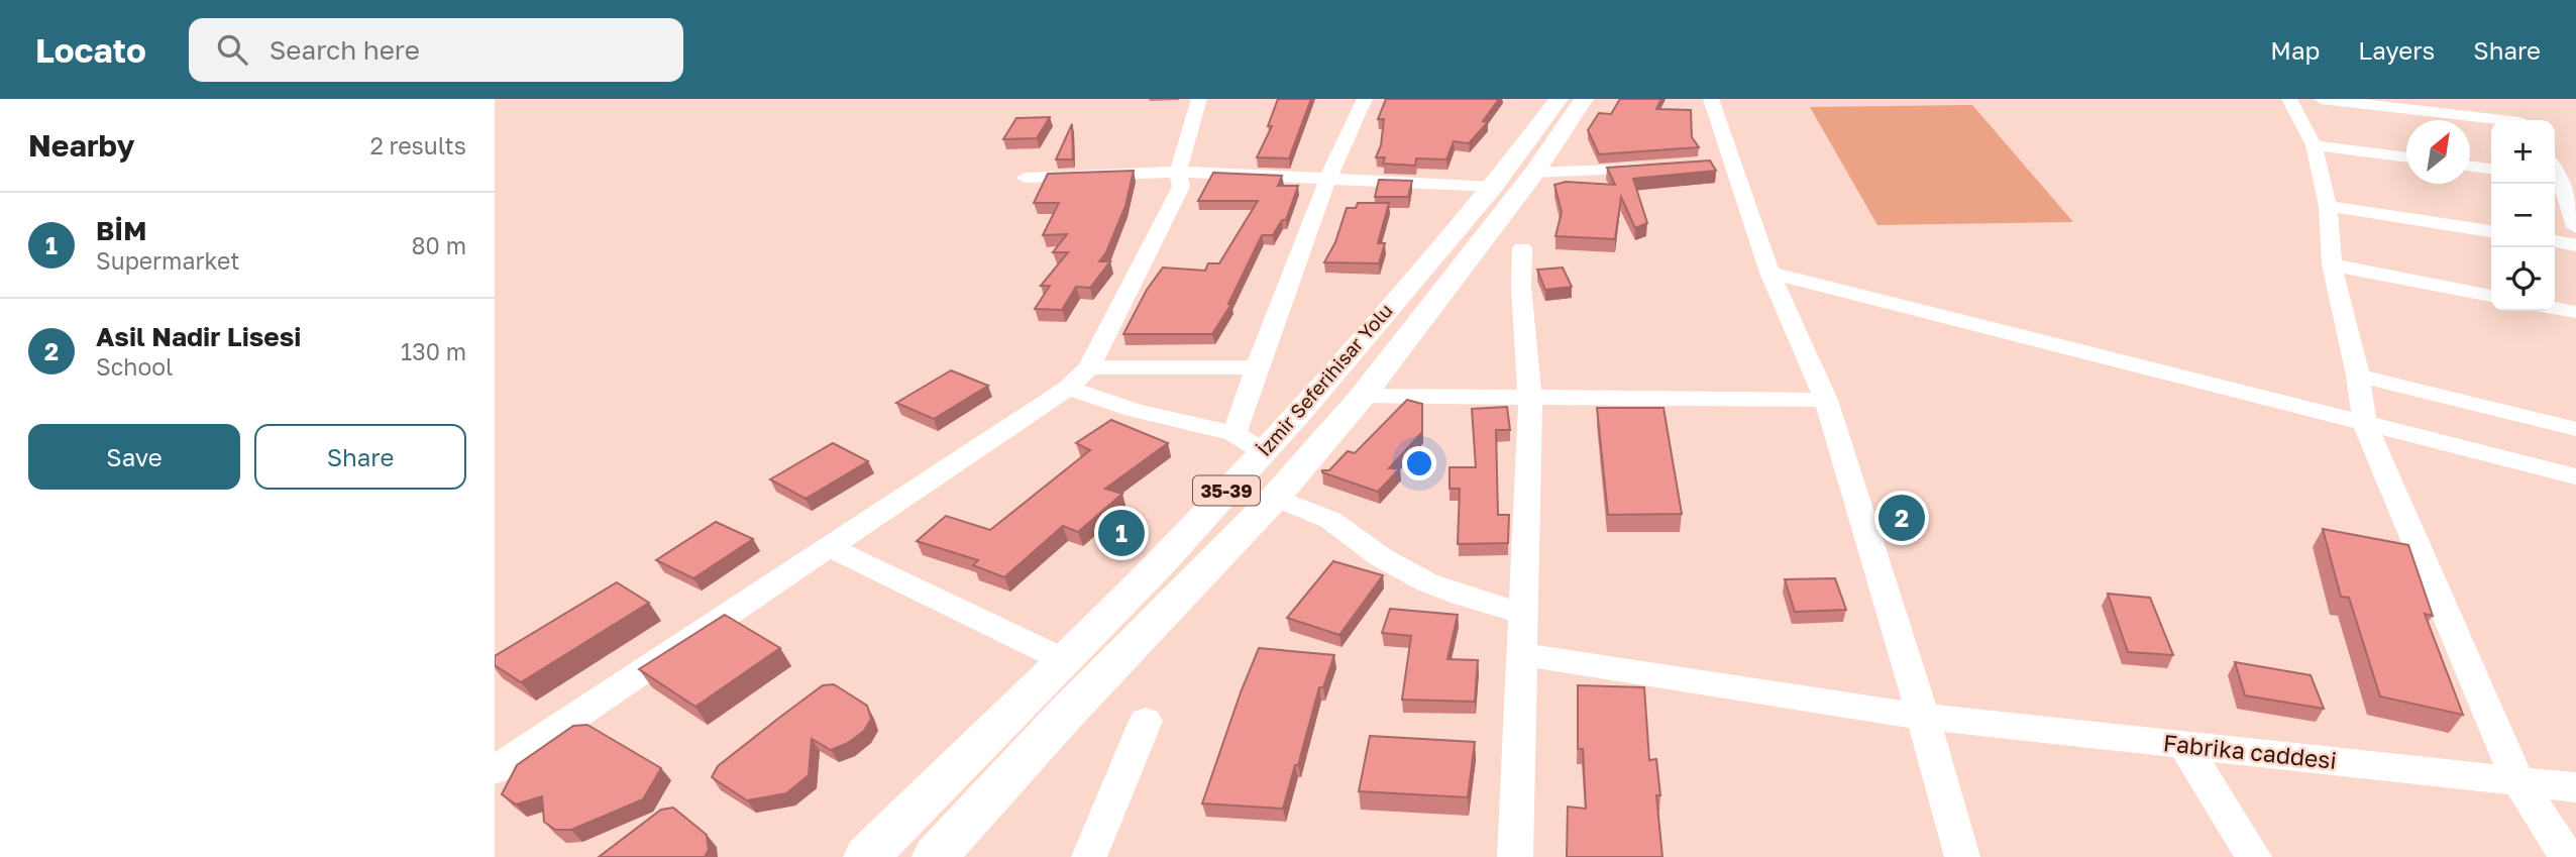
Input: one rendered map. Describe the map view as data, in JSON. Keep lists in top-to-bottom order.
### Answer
{
  "streets": {
    "main road": ["İzmir Seferihisar Yolu", "35-39"],
    "street": ["Fabrika caddesi"]
  },
  "north": "top right",
  "page": {
    "header": "Locato",
    "search": "Search here",
    "nav": ["Map", "Layers", "Share"],
    "heading": ["Nearby", "2 results"],
    "map_buttons": ["+", "−"],
    "list": [
      {
        "mark": "1",
        "name": "BİM",
        "note": "Supermarket",
        "value": "80 m"
      },
      {
        "mark": "2",
        "name": "Asil Nadir Lisesi",
        "note": "School",
        "value": "130 m"
      }
    ],
    "buttons": ["Save", "Share"],
    "pins": ["2", "1"]
  }
}
